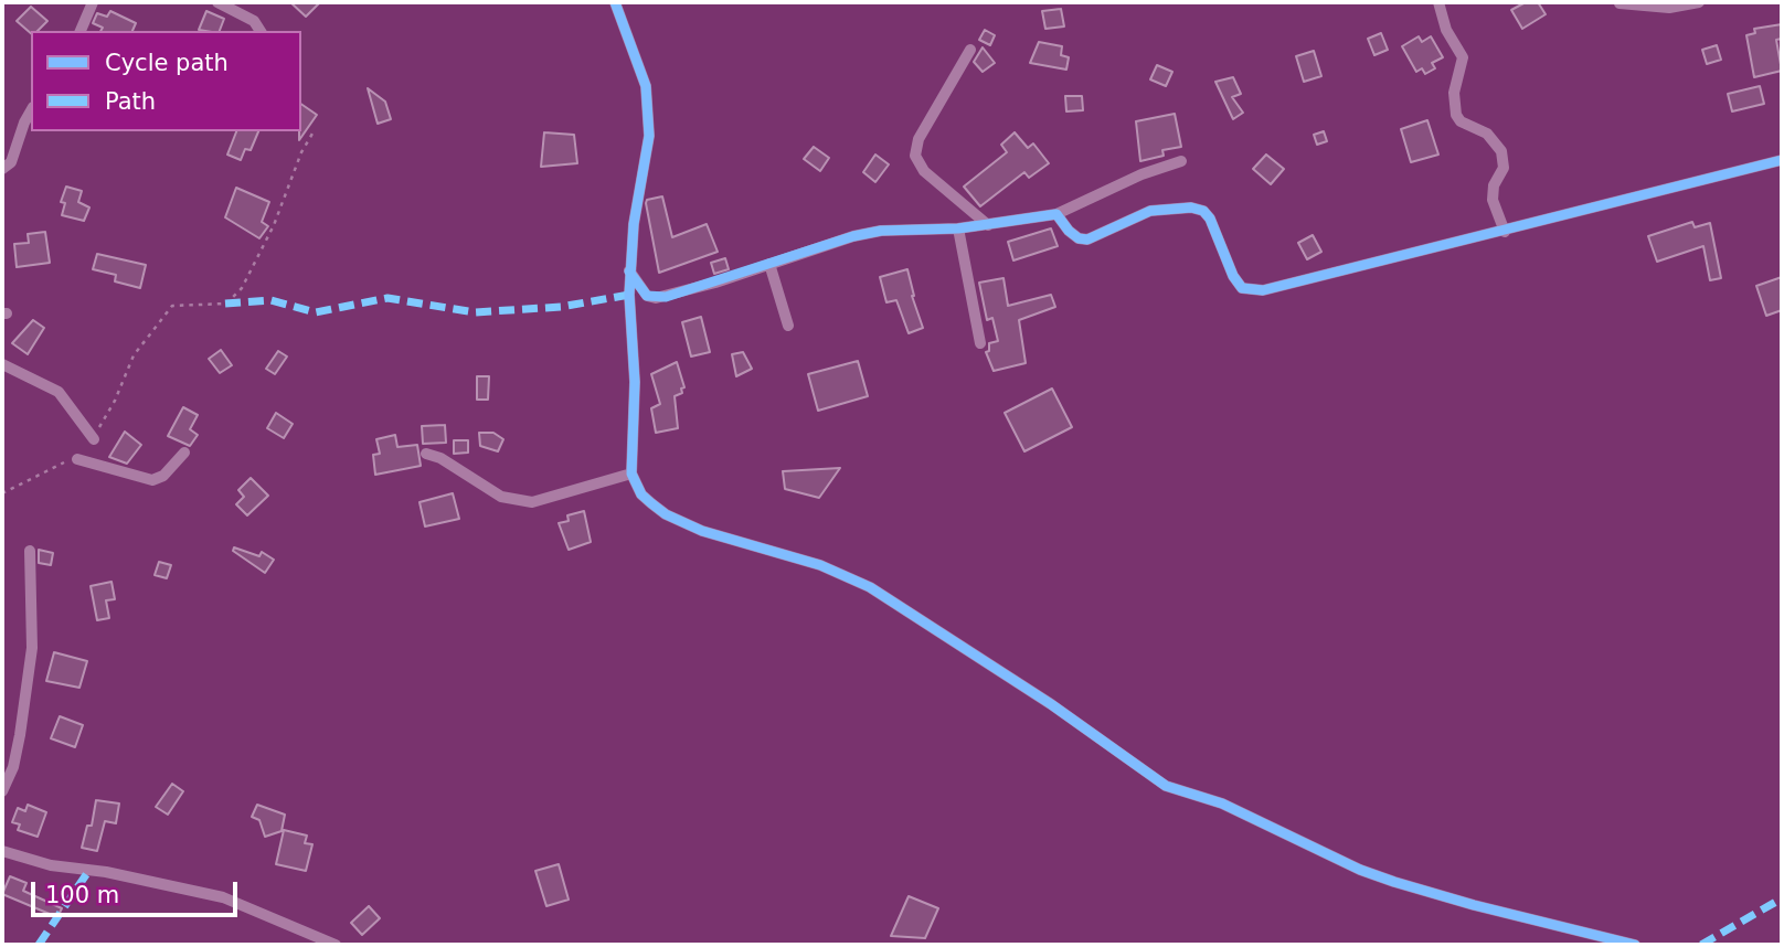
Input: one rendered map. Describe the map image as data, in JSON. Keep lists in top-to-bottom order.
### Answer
{
  "legend": ["Cycle path", "Path"],
  "scale_bar": "100 m"
}
